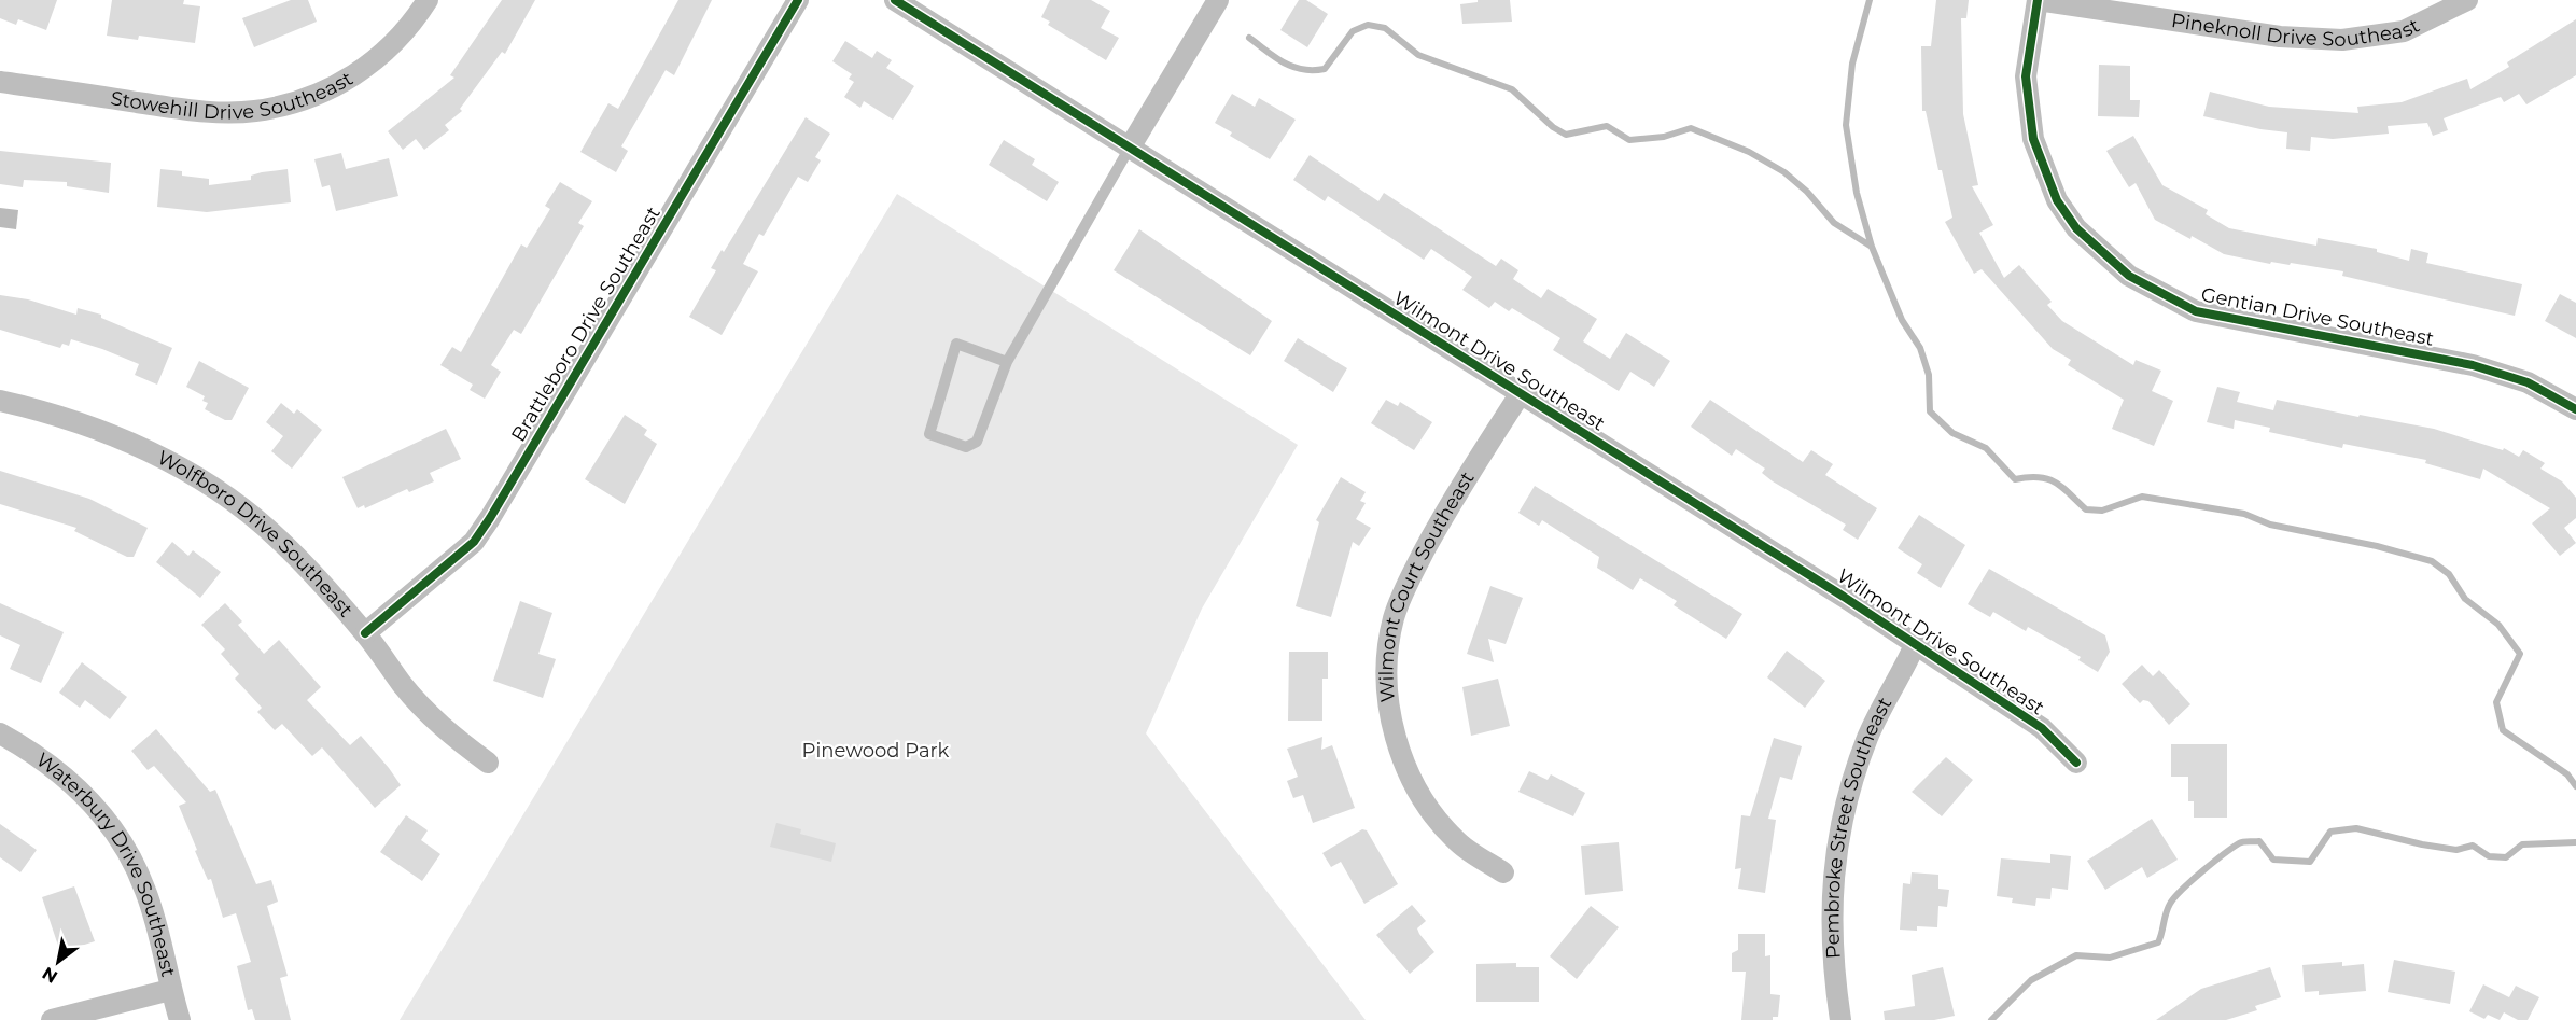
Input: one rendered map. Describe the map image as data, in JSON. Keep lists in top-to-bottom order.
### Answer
{
  "streets": {
    "street": [
      "Pineknoll Drive Southeast",
      "Stowehill Drive Southeast",
      "Gentian Drive Southeast",
      "Brattleboro Drive Southeast",
      "Wilmont Drive Southeast",
      "Wolfboro Drive Southeast",
      "Wilmont Court Southeast",
      "Pembroke Street Southeast",
      "Waterbury Drive Southeast"
    ]
  },
  "crossings": [
    ["Pineknoll Drive Southeast", "Gentian Drive Southeast"],
    ["Brattleboro Drive Southeast", "Wolfboro Drive Southeast"],
    ["Wilmont Drive Southeast", "Wilmont Court Southeast"],
    ["Wilmont Drive Southeast", "Pembroke Street Southeast"]
  ],
  "parks": ["Pinewood Park"],
  "north": "bottom left"
}
